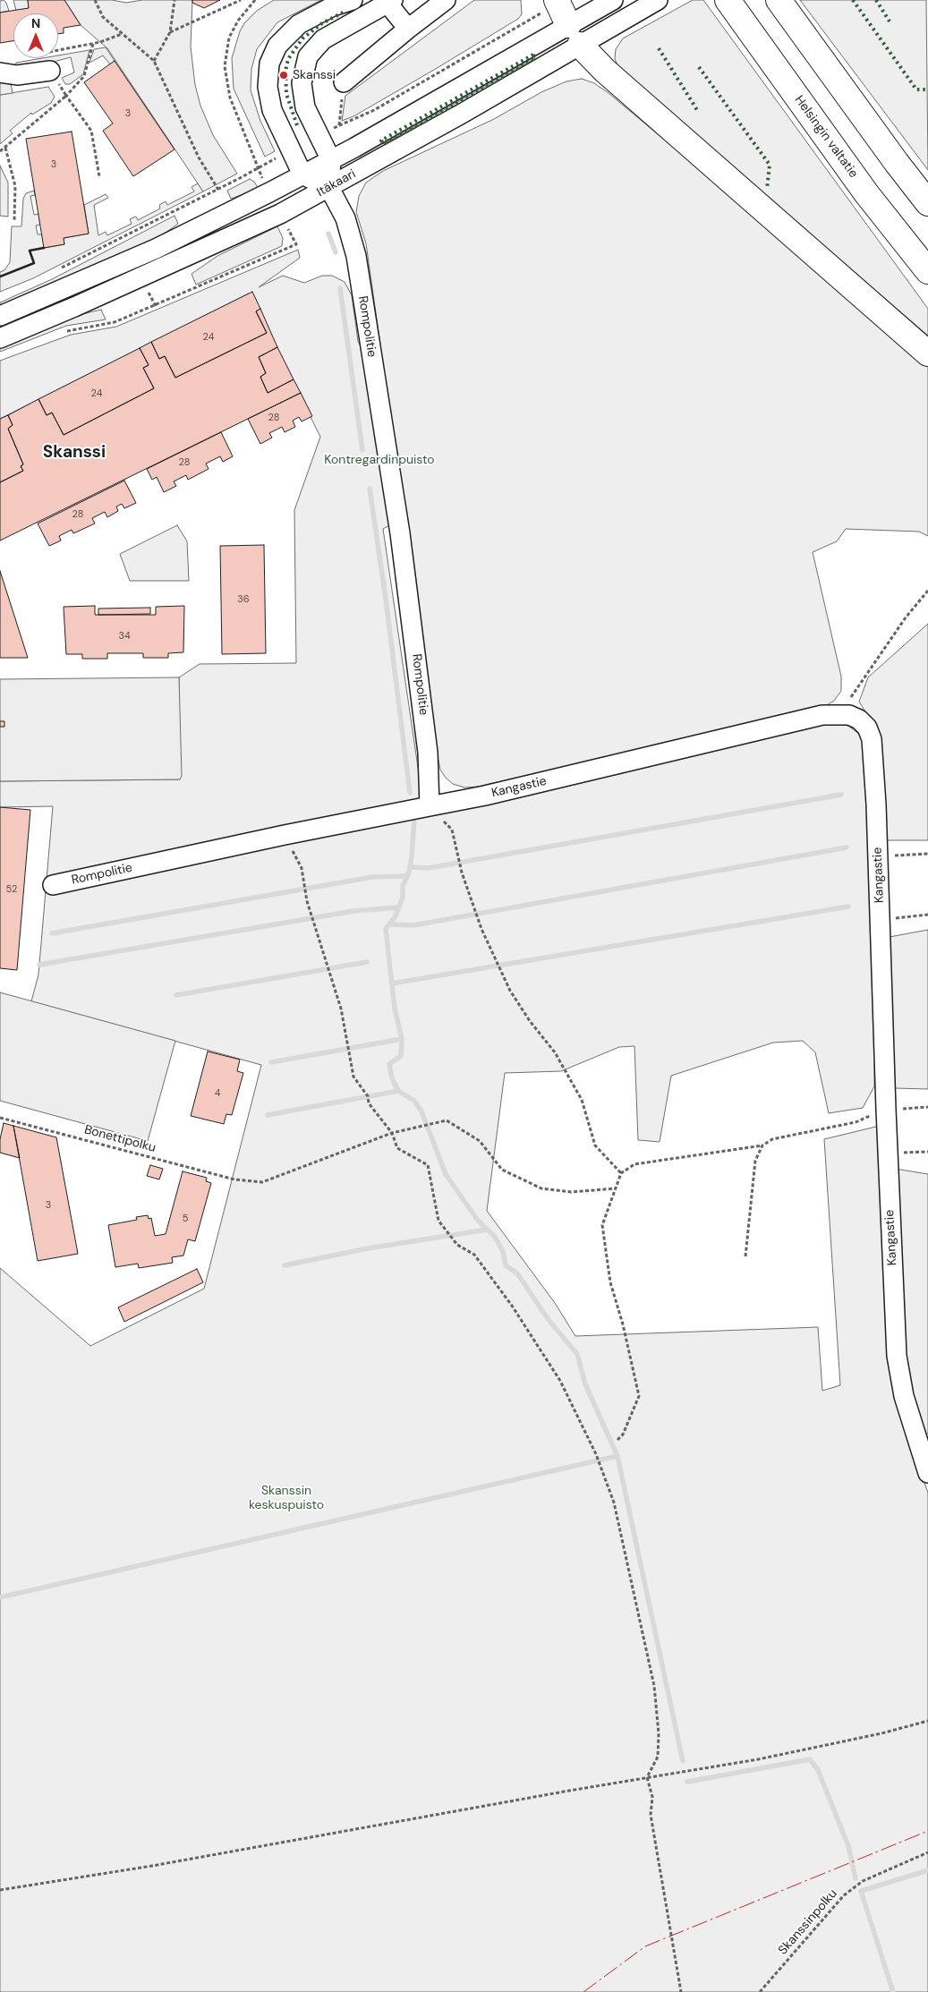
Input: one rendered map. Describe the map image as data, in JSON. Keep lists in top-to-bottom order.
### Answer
{
  "streets": {
    "highway": ["Helsingin valtatie"],
    "street": ["Itäkaari", "Rompolitie", "Kangastie"],
    "path": ["Bonettipolku", "Skanssinpolku"]
  },
  "crossings": [
    ["Itäkaari", "Rompolitie"],
    ["Rompolitie", "Kangastie"]
  ],
  "districts": ["Skanssi"],
  "parks": ["Kontregardinpuisto", "Skanssin keskuspuisto"],
  "places": ["Skanssi"],
  "house_numbers": [
    "3",
    "3",
    "24",
    "24",
    "28",
    "28",
    "28",
    "36",
    "34",
    "52",
    "4",
    "3",
    "5"
  ],
  "north": "top"
}
